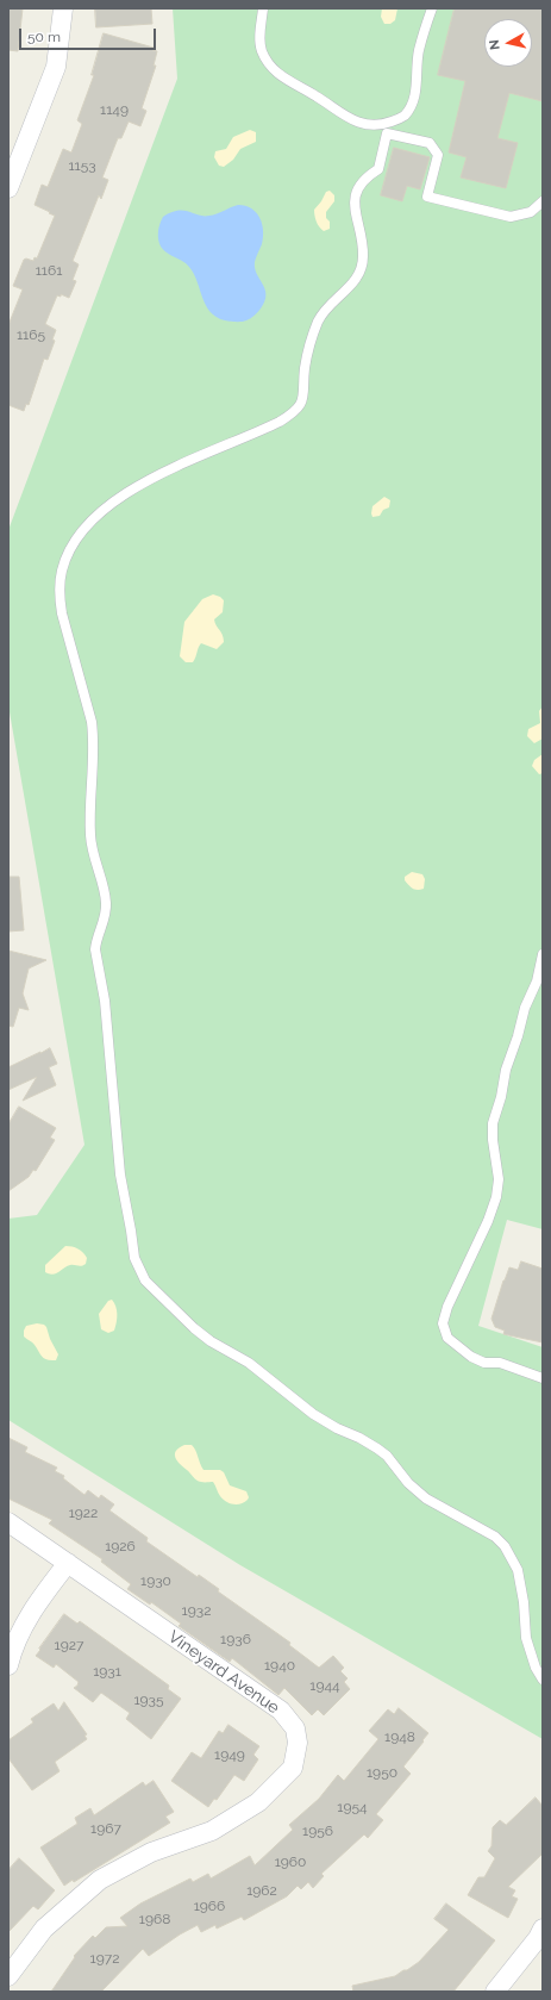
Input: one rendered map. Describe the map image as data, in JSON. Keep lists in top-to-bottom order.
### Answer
{
  "streets": {
    "street": ["Vineyard Avenue"]
  },
  "house_numbers": [
    "1149",
    "1153",
    "1161",
    "1165",
    "1922",
    "1926",
    "1930",
    "1932",
    "1936",
    "1927",
    "1940",
    "1931",
    "1944",
    "1935",
    "1948",
    "1949",
    "1950",
    "1954",
    "1967",
    "1956",
    "1960",
    "1962",
    "1966",
    "1968",
    "1972"
  ],
  "scale_bar": "50 m",
  "north": "left"
}
